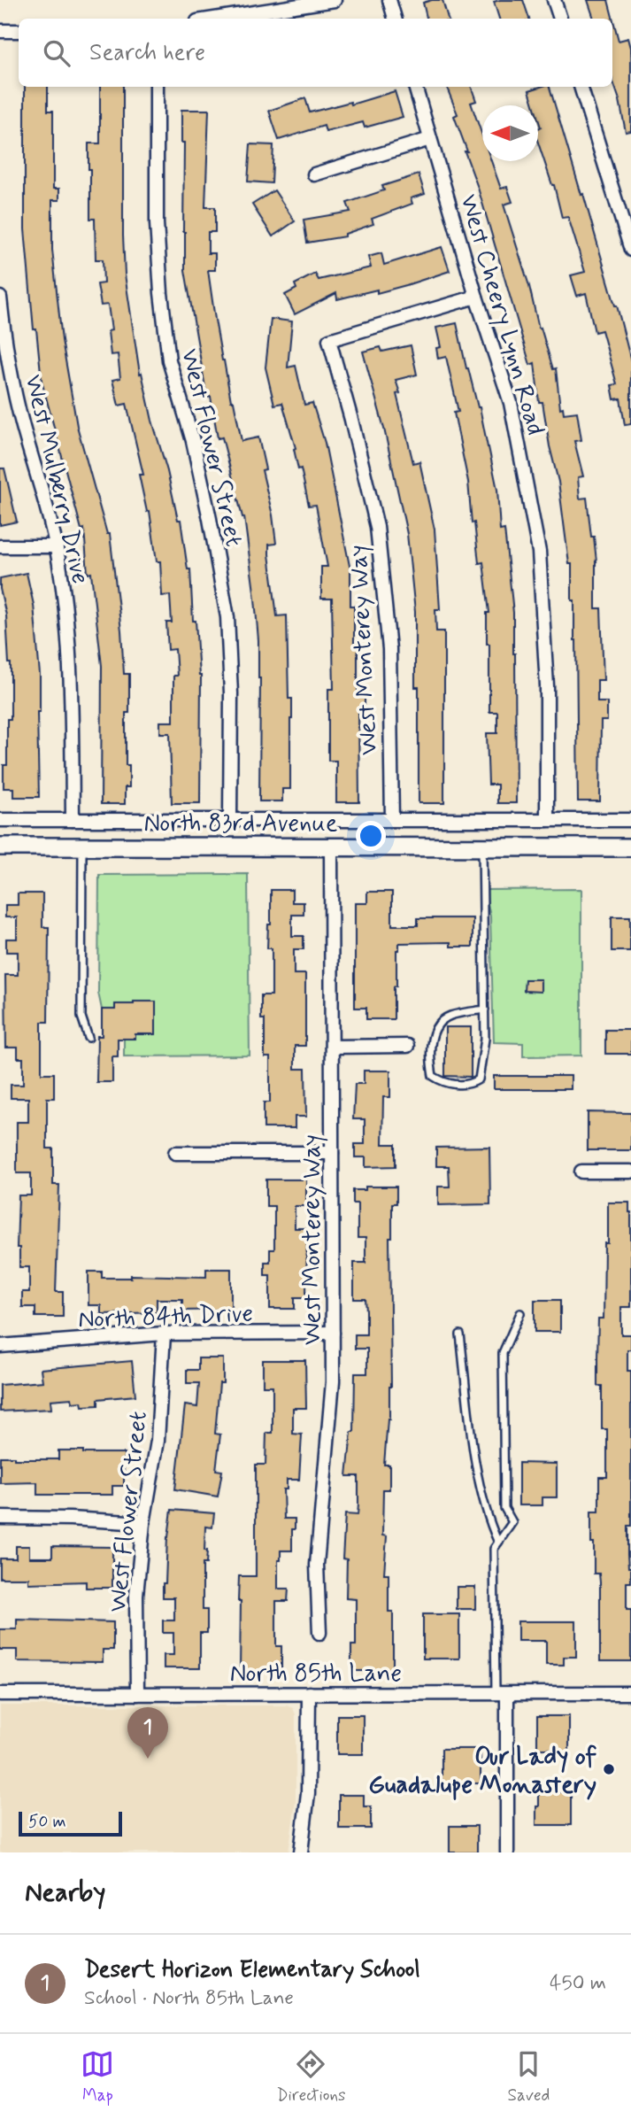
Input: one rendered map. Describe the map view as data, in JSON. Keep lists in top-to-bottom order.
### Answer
{
  "streets": {
    "main road": ["North 83rd Avenue"],
    "street": [
      "West Cheery Lynn Road",
      "West Flower Street",
      "West Mulberry Drive",
      "West Monterey Way",
      "North 84th Drive",
      "North 85th Lane"
    ]
  },
  "crossings": [
    ["West Cheery Lynn Road", "West Monterey Way"],
    ["West Cheery Lynn Road", "North 83rd Avenue"],
    ["West Flower Street", "North 83rd Avenue"],
    ["West Flower Street", "North 84th Drive"],
    ["West Flower Street", "North 85th Lane"],
    ["West Mulberry Drive", "North 83rd Avenue"],
    ["West Monterey Way", "North 83rd Avenue"],
    ["West Monterey Way", "North 84th Drive"]
  ],
  "places": ["Our Lady of Guadalupe Monastery"],
  "scale_bar": "50 m",
  "north": "left",
  "page": {
    "search": "Search here",
    "pins": "1",
    "scale": "50 m",
    "heading": "Nearby",
    "list": [
      {
        "mark": "1",
        "name": "Desert Horizon Elementary School",
        "note": "School · North 85th Lane",
        "value": "450 m"
      }
    ],
    "nav": ["Map", "Directions", "Saved"]
  }
}
